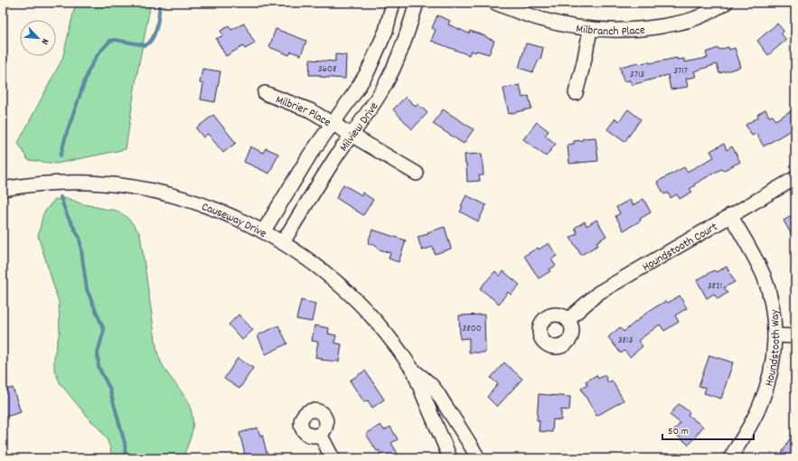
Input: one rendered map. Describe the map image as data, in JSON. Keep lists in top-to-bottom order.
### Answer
{
  "streets": {
    "street": [
      "Milbranch Place",
      "Milbrier Place",
      "Milview Drive",
      "Causeway Drive",
      "Houndstooth Court",
      "Houndstooth Way"
    ]
  },
  "crossings": [
    ["Milbrier Place", "Milview Drive"],
    ["Milview Drive", "Causeway Drive"],
    ["Houndstooth Court", "Houndstooth Way"]
  ],
  "house_numbers": [
    "3608",
    "3717",
    "3713",
    "3821",
    "3800",
    "3813"
  ],
  "scale_bar": "50 m",
  "north": "bottom right"
}
